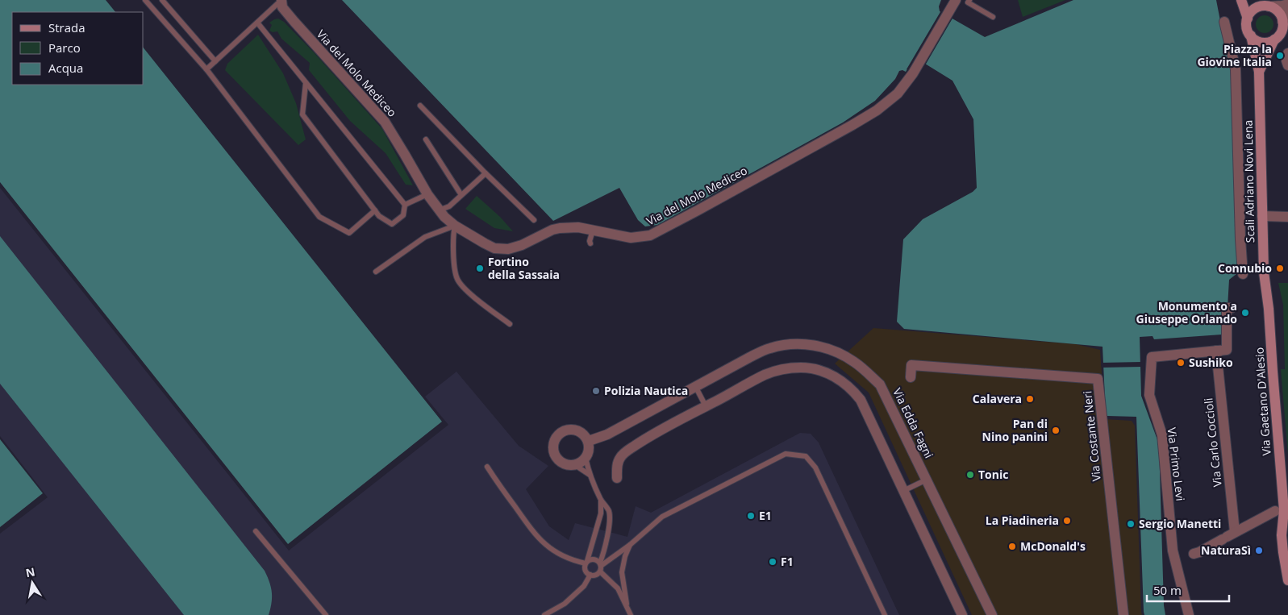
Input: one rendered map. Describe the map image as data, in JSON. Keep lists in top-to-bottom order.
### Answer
{
  "streets": {
    "main road": ["Scali Adriano Novi Lena", "Via Gaetano D'Alesio"],
    "street": [
      "Via del Molo Mediceo",
      "Via Edda Fagni",
      "Via Costante Neri",
      "Via Carlo Coccioli",
      "Via Primo Levi"
    ]
  },
  "crossings": [
    ["Scali Adriano Novi Lena", "Via Gaetano D'Alesio"],
    ["Via Carlo Coccioli", "Via Primo Levi"]
  ],
  "places": [
    "Piazza la Giovine Italia",
    "Fortino della Sassaia",
    "Connubio",
    "Monumento a Giuseppe Orlando",
    "Sushiko",
    "Polizia Nautica",
    "Calavera",
    "Pan di Nino panini",
    "Tonic",
    "E1",
    "La Piadineria",
    "Sergio Manetti",
    "McDonald's",
    "NaturaSì",
    "F1"
  ],
  "legend": ["Strada", "Parco", "Acqua"],
  "scale_bar": "50 m",
  "north": "top"
}
